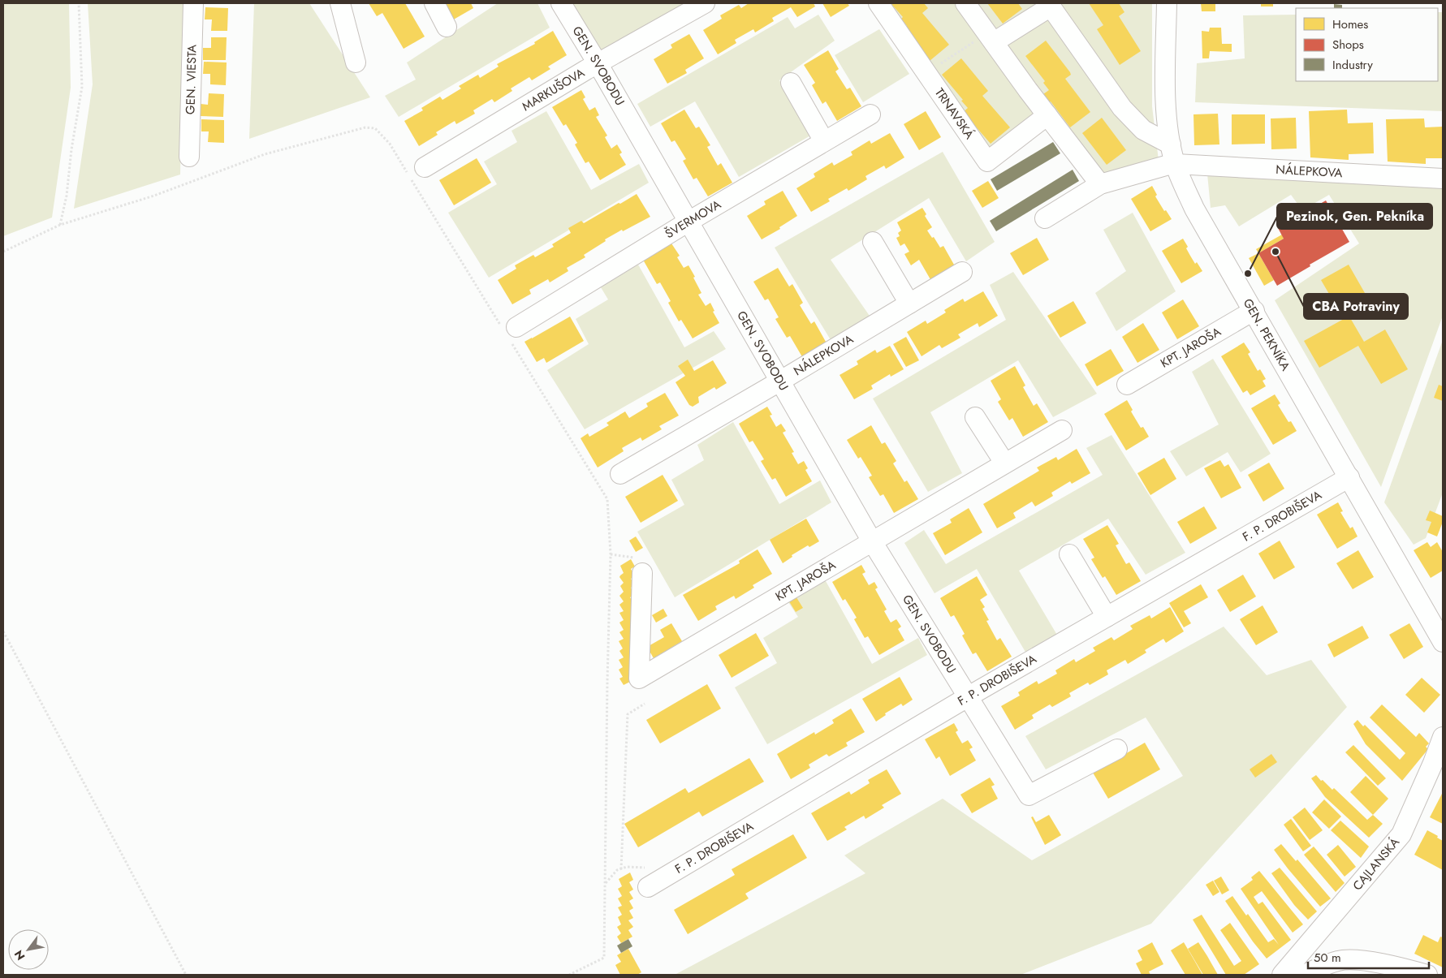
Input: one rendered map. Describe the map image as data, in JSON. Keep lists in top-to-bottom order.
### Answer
{
  "streets": {
    "street": [
      "GEN. SVOBODU",
      "GEN. VIESTA",
      "MARKUŠOVA",
      "TRNAVSKÁ",
      "NÁLEPKOVA",
      "ŠVERMOVA",
      "GEN. PEKNÍKA",
      "KPT. JAROŠA",
      "F. P. DROBIŠEVA",
      "CAJLANSKÁ"
    ]
  },
  "crossings": [
    ["GEN. SVOBODU", "MARKUŠOVA"],
    ["GEN. SVOBODU", "NÁLEPKOVA"],
    ["GEN. SVOBODU", "ŠVERMOVA"],
    ["GEN. SVOBODU", "KPT. JAROŠA"],
    ["GEN. SVOBODU", "F. P. DROBIŠEVA"],
    ["NÁLEPKOVA", "GEN. PEKNÍKA"],
    ["GEN. PEKNÍKA", "KPT. JAROŠA"],
    ["GEN. PEKNÍKA", "F. P. DROBIŠEVA"]
  ],
  "places": ["CBA Potraviny", "Pezinok, Gen. Pekníka"],
  "legend": ["Homes", "Shops", "Industry"],
  "scale_bar": "50 m",
  "north": "bottom left"
}
